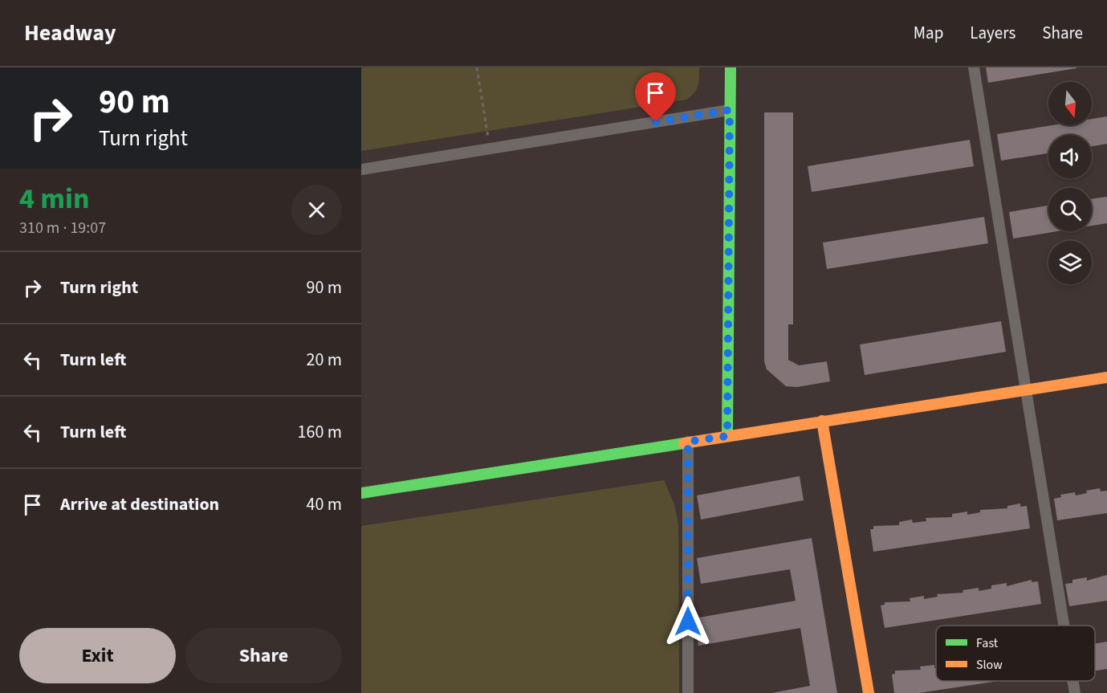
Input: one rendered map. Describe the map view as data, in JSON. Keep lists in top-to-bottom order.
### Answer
{
  "legend": ["Fast", "Slow"],
  "north": "bottom",
  "page": {
    "header": "Headway",
    "nav": ["Map", "Layers", "Share"],
    "turn": ["90 m", "Turn right"],
    "heading": ["4 min", "310 m · 19:07"],
    "list": [
      {
        "name": "Turn right",
        "value": "90 m"
      },
      {
        "name": "Turn left",
        "value": "20 m"
      },
      {
        "name": "Turn left",
        "value": "160 m"
      },
      {
        "name": "Arrive at destination",
        "value": "40 m"
      }
    ],
    "buttons": ["Exit", "Share"]
  }
}
